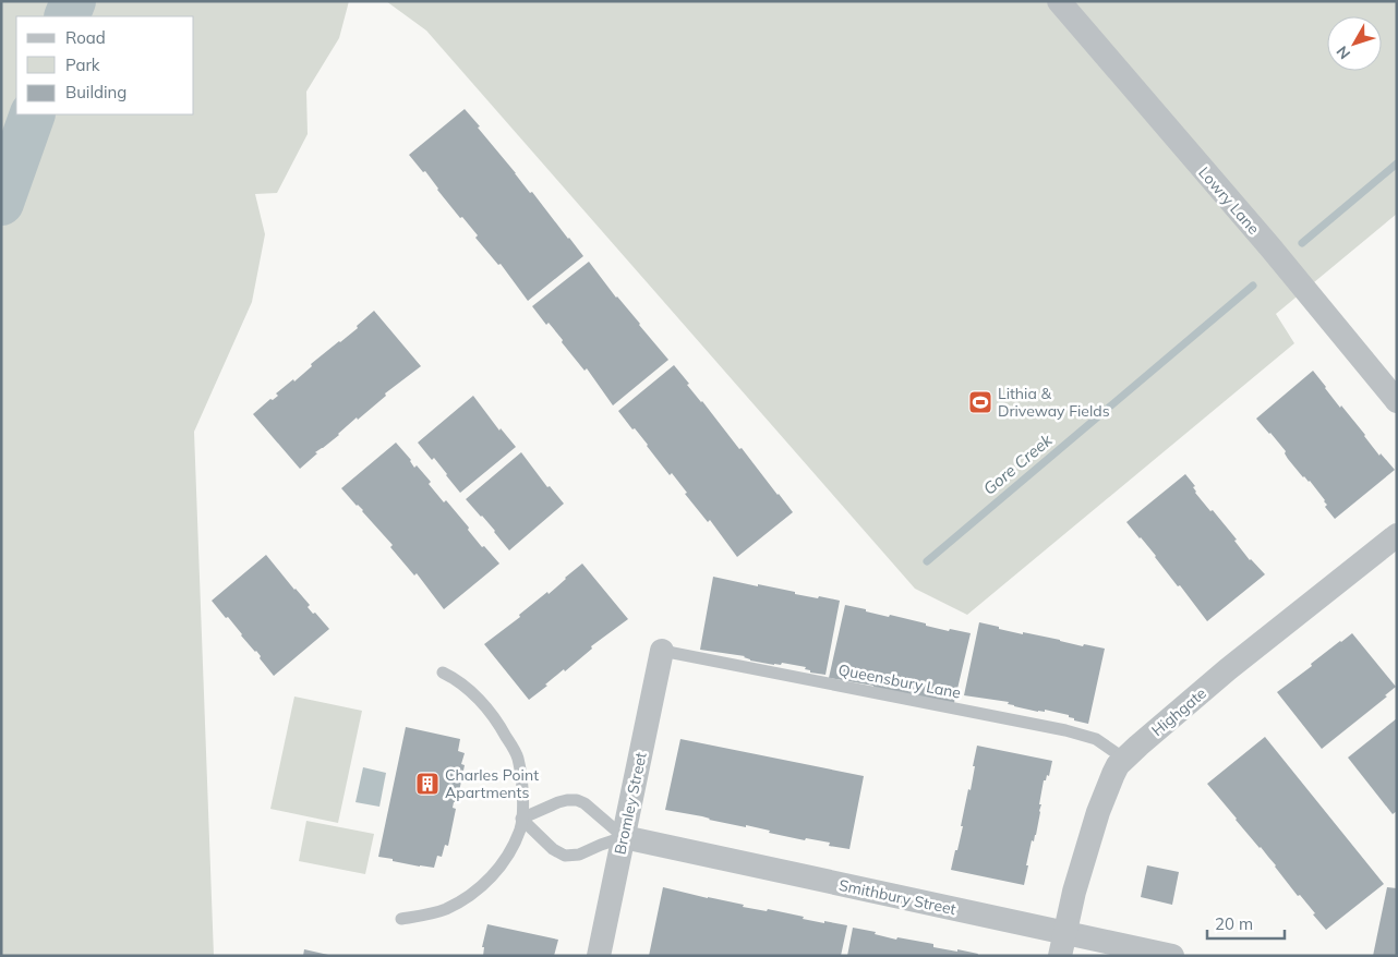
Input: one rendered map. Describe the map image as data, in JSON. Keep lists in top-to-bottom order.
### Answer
{
  "streets": {
    "street": [
      "Lowry Lane",
      "Highgate",
      "Bromley Street",
      "Smithbury Street"
    ],
    "lane": ["Queensbury Lane"]
  },
  "crossings": [
    ["Queensbury Lane", "Highgate"],
    ["Queensbury Lane", "Bromley Street"],
    ["Highgate", "Smithbury Street"],
    ["Bromley Street", "Smithbury Street"]
  ],
  "water": ["Gore Creek"],
  "places": {
    "sports": ["Lithia & Driveway Fields"],
    "building": ["Charles Point Apartments"]
  },
  "legend": ["Road", "Park", "Building"],
  "scale_bar": "20 m",
  "north": "bottom left"
}
